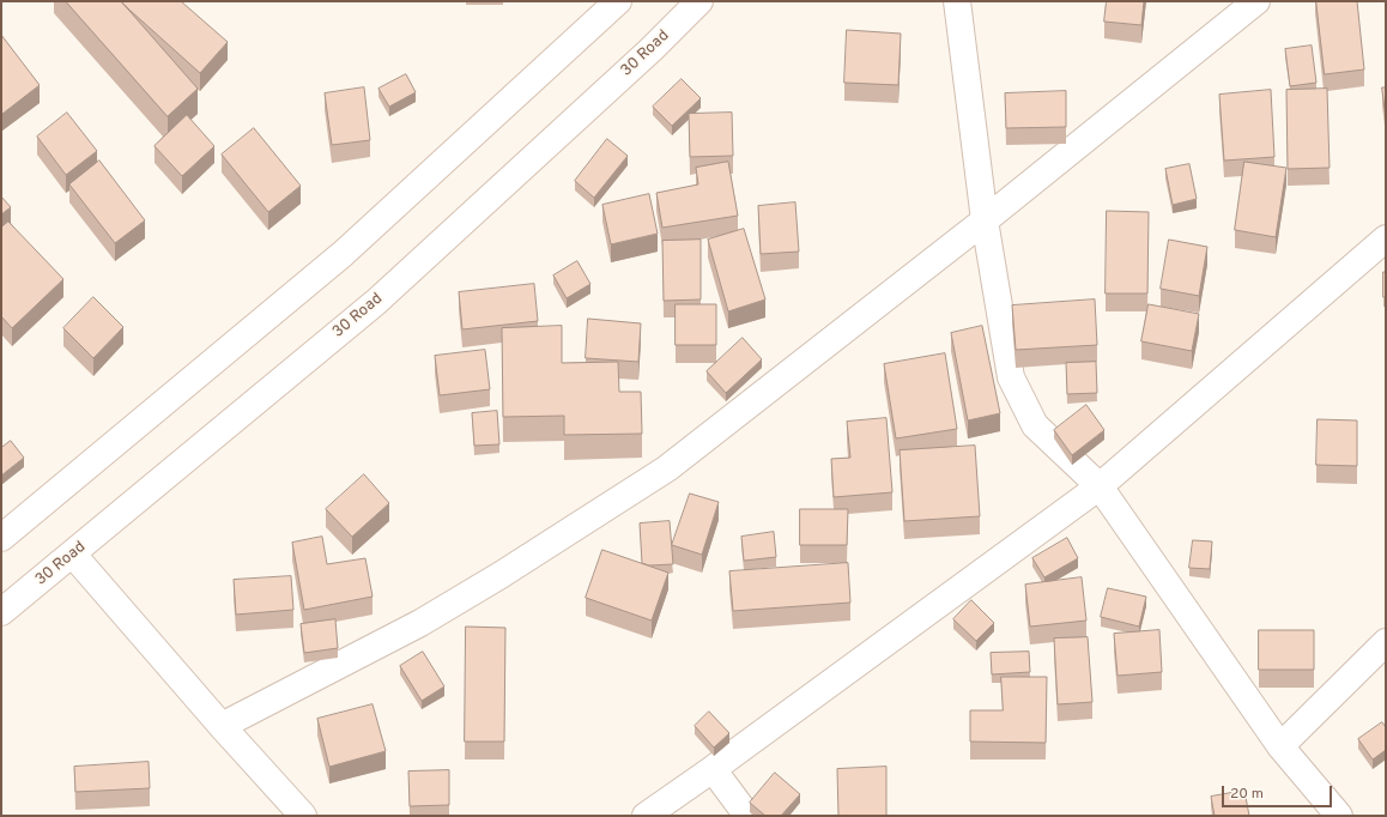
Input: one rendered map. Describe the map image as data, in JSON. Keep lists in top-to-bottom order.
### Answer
{
  "streets": {
    "street": ["30 Road"]
  },
  "scale_bar": "20 m"
}
